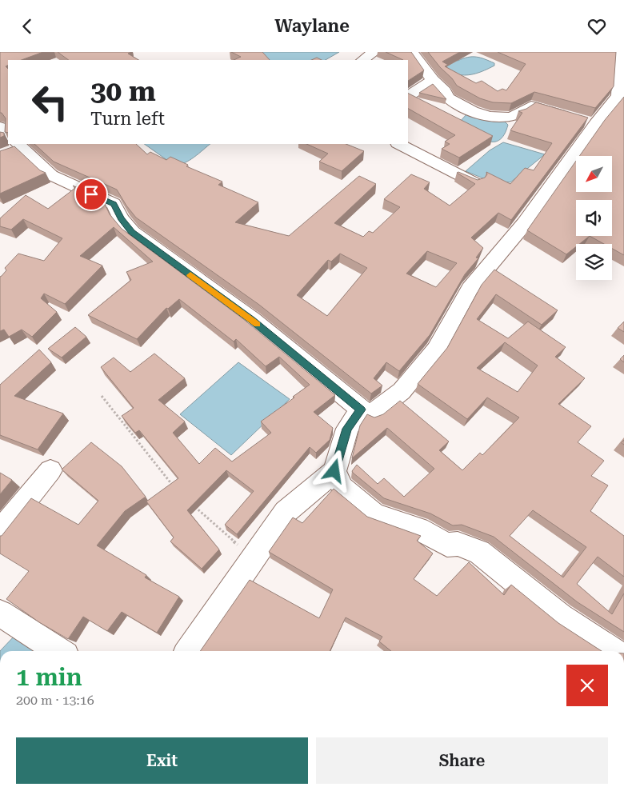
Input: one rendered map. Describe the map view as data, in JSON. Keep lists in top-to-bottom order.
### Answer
{
  "north": "bottom left",
  "page": {
    "header": "Waylane",
    "turn": ["30 m", "Turn left"],
    "heading": ["1 min", "200 m · 13:16"],
    "buttons": ["Exit", "Share"]
  }
}
